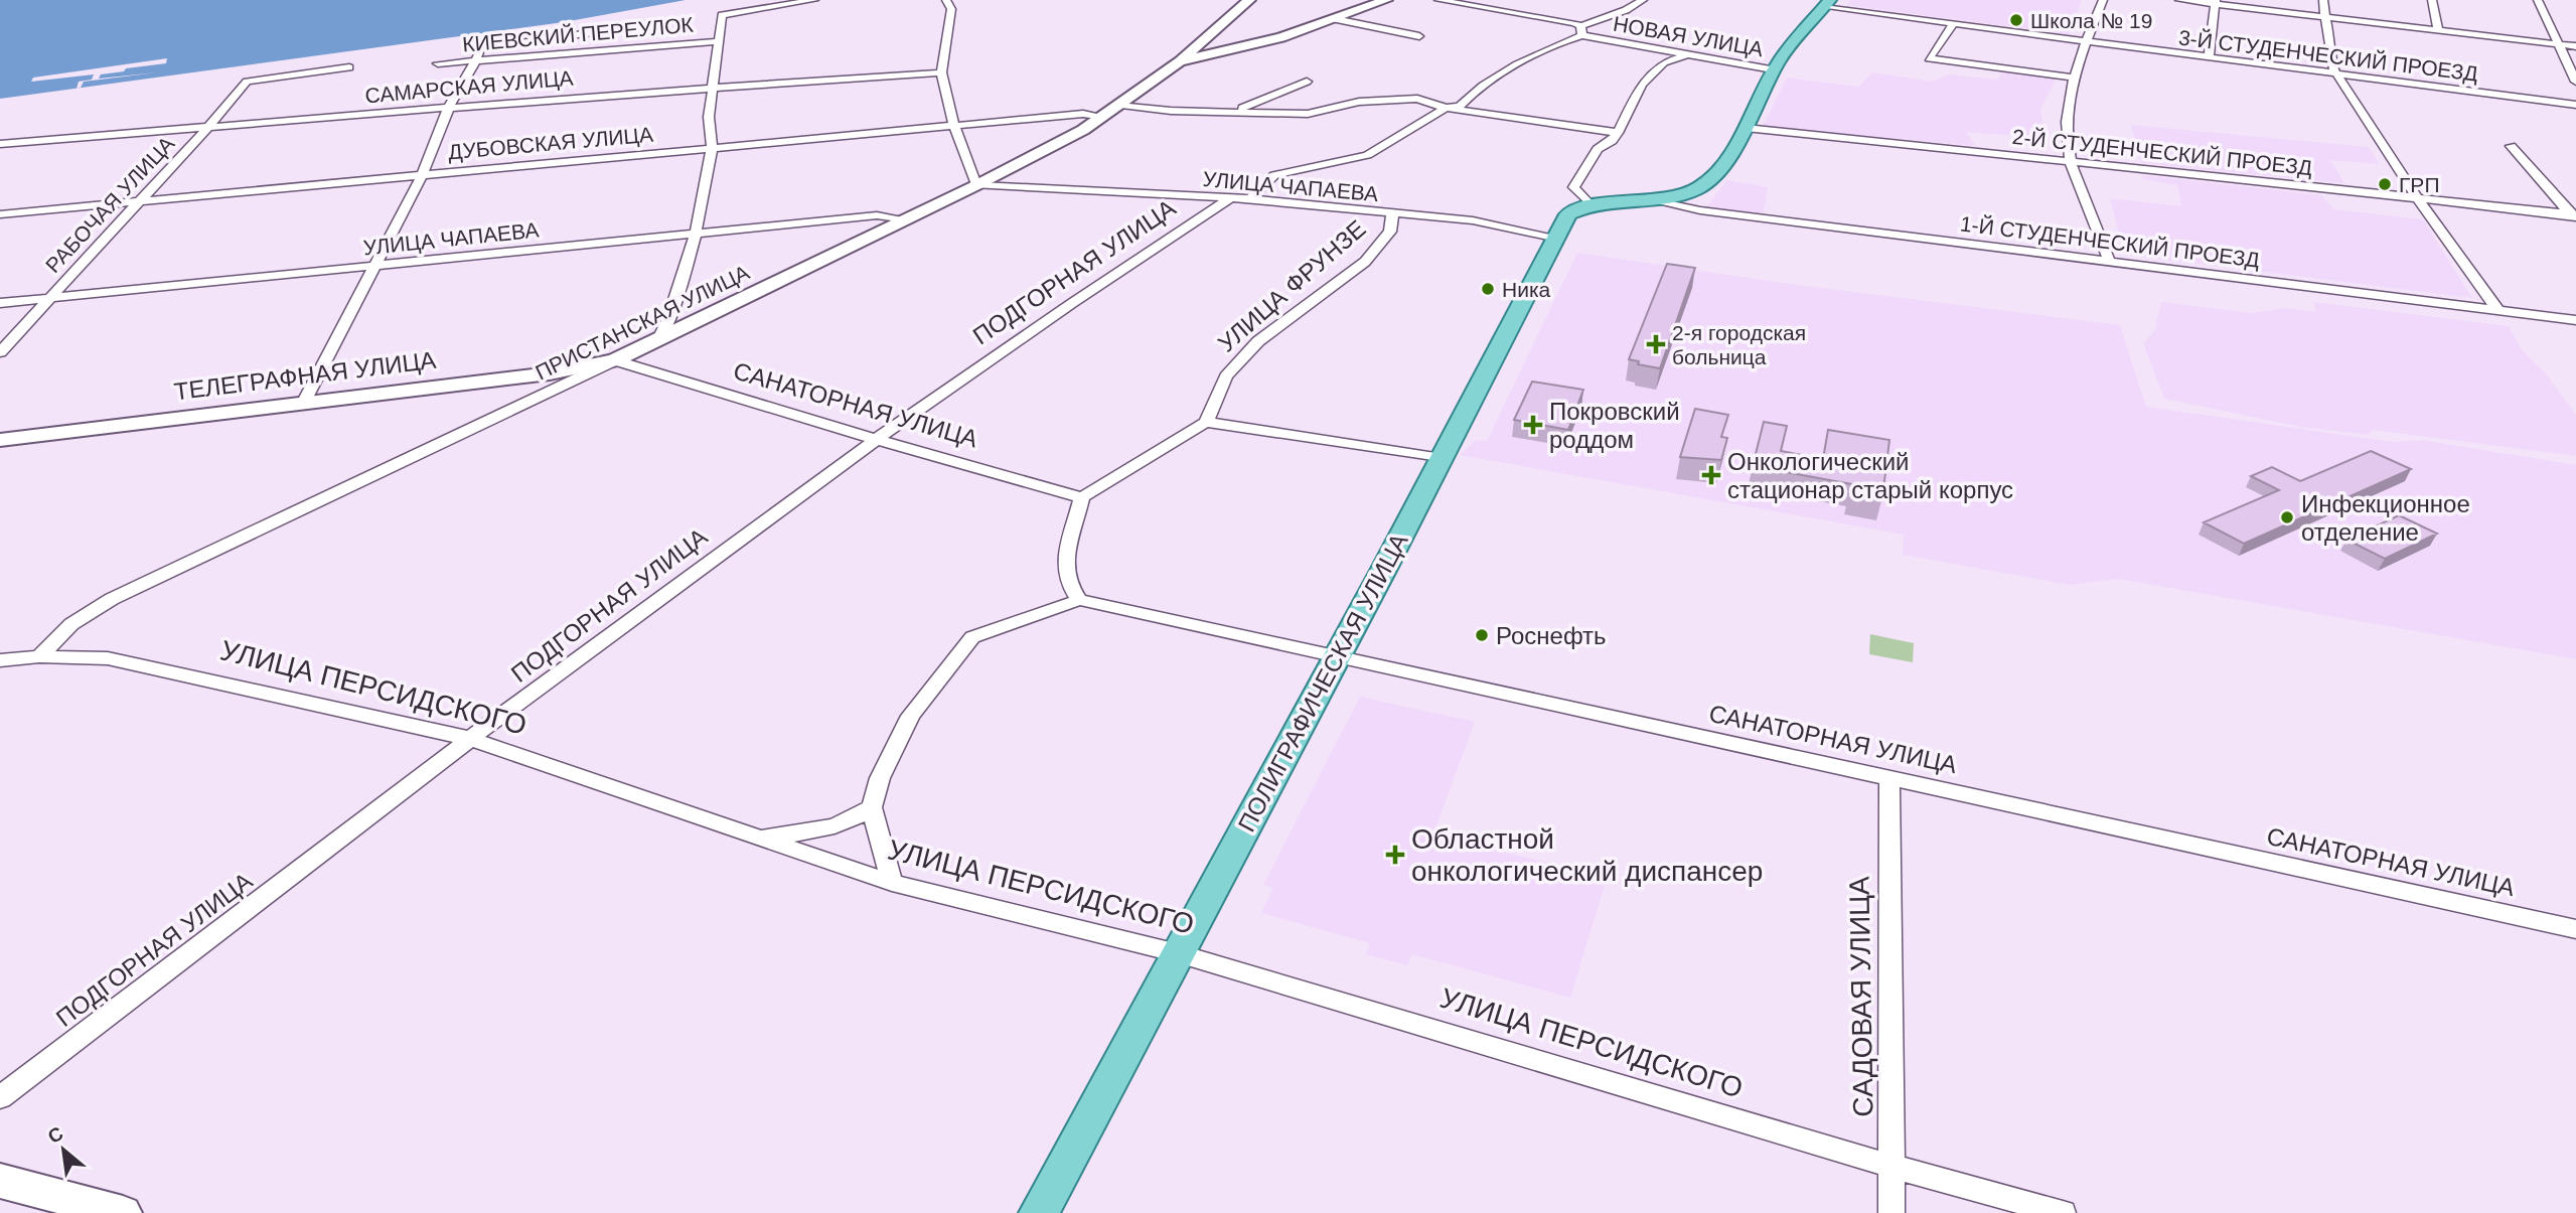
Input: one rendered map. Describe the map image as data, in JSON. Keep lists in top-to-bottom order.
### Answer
{
  "streets": {
    "main road": ["ПОЛИГРАФИЧЕСКАЯ УЛИЦА"],
    "street": [
      "КИЕВСКИЙ ПЕРЕУЛОК",
      "НОВАЯ УЛИЦА",
      "3-Й СТУДЕНЧЕСКИЙ ПРОЕЗД",
      "САМАРСКАЯ УЛИЦА",
      "ДУБОВСКАЯ УЛИЦА",
      "2-Й СТУДЕНЧЕСКИЙ ПРОЕЗД",
      "УЛИЦА ЧАПАЕВА",
      "РАБОЧАЯ УЛИЦА",
      "1-Й СТУДЕНЧЕСКИЙ ПРОЕЗД",
      "ПОДГОРНАЯ УЛИЦА",
      "УЛИЦА ФРУНЗЕ",
      "ПРИСТАНСКАЯ УЛИЦА",
      "ТЕЛЕГРАФНАЯ УЛИЦА",
      "САНАТОРНАЯ УЛИЦА",
      "УЛИЦА ПЕРСИДСКОГО",
      "САДОВАЯ УЛИЦА"
    ]
  },
  "crossings": [
    ["САМАРСКАЯ УЛИЦА", "РАБОЧАЯ УЛИЦА"],
    ["ДУБОВСКАЯ УЛИЦА", "РАБОЧАЯ УЛИЦА"],
    ["ДУБОВСКАЯ УЛИЦА", "ПРИСТАНСКАЯ УЛИЦА"],
    ["УЛИЦА ЧАПАЕВА", "РАБОЧАЯ УЛИЦА"],
    ["УЛИЦА ЧАПАЕВА", "ПОДГОРНАЯ УЛИЦА"],
    ["УЛИЦА ЧАПАЕВА", "УЛИЦА ФРУНЗЕ"],
    ["УЛИЦА ЧАПАЕВА", "ПРИСТАНСКАЯ УЛИЦА"],
    ["УЛИЦА ЧАПАЕВА", "ПОЛИГРАФИЧЕСКАЯ УЛИЦА"],
    ["ПОДГОРНАЯ УЛИЦА", "САНАТОРНАЯ УЛИЦА"],
    ["ПОДГОРНАЯ УЛИЦА", "УЛИЦА ПЕРСИДСКОГО"],
    ["ПРИСТАНСКАЯ УЛИЦА", "ТЕЛЕГРАФНАЯ УЛИЦА"],
    ["ПРИСТАНСКАЯ УЛИЦА", "САНАТОРНАЯ УЛИЦА"],
    ["ПРИСТАНСКАЯ УЛИЦА", "УЛИЦА ПЕРСИДСКОГО"],
    ["ТЕЛЕГРАФНАЯ УЛИЦА", "САНАТОРНАЯ УЛИЦА"],
    ["САНАТОРНАЯ УЛИЦА", "ПОЛИГРАФИЧЕСКАЯ УЛИЦА"],
    ["САНАТОРНАЯ УЛИЦА", "САДОВАЯ УЛИЦА"],
    ["ПОЛИГРАФИЧЕСКАЯ УЛИЦА", "УЛИЦА ПЕРСИДСКОГО"],
    ["УЛИЦА ПЕРСИДСКОГО", "САДОВАЯ УЛИЦА"]
  ],
  "places": {
    "other": [
      "Школа № 19",
      "ГРП",
      "Ника",
      "Инфекционное отделение",
      "Роснефть"
    ],
    "health": [
      "2-я городская больница",
      "Покровский роддом",
      "Онкологический стационар старый корпус",
      "Областной онкологический диспансер"
    ]
  },
  "north": "top left"
}
